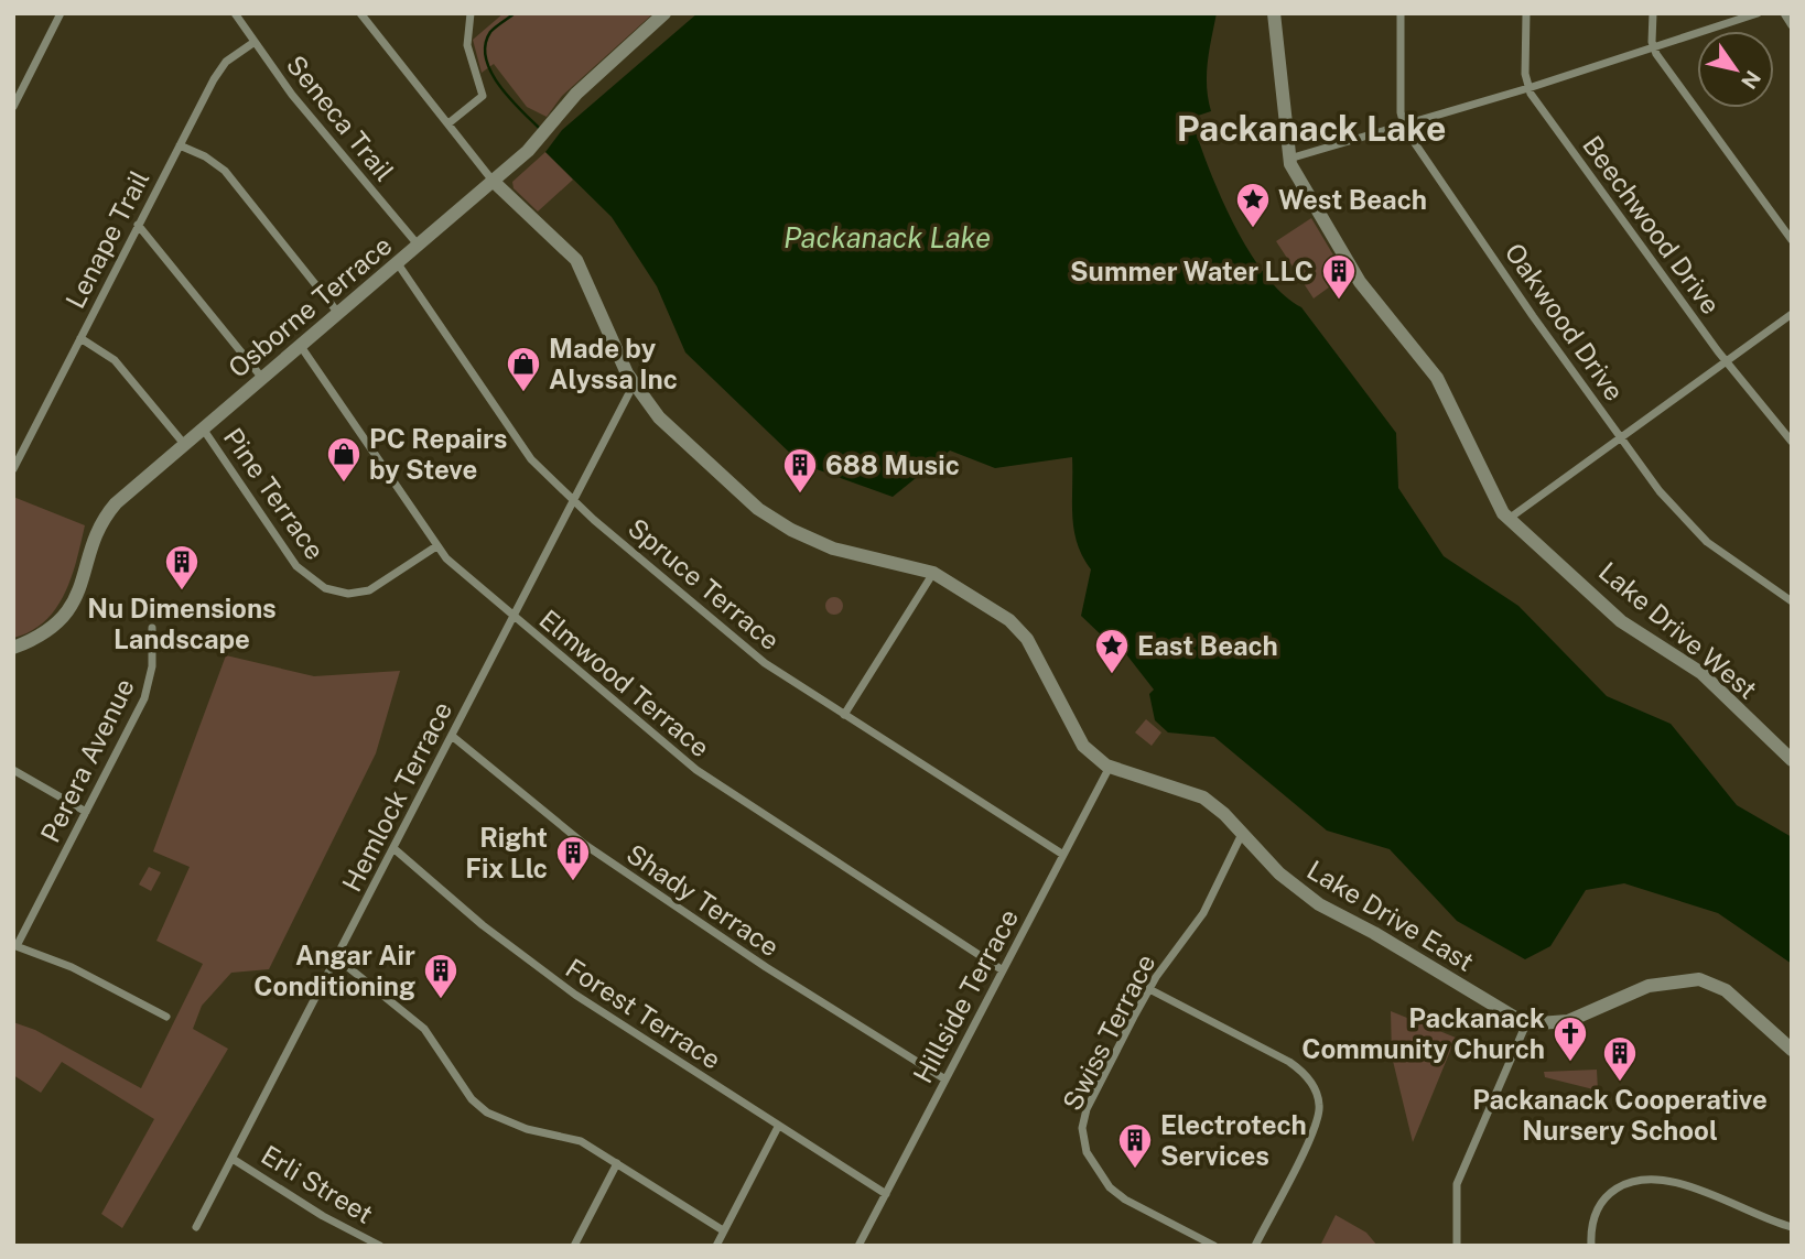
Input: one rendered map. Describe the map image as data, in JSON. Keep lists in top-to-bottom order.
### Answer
{
  "streets": {
    "street": [
      "Seneca Trail",
      "Beechwood Drive",
      "Lenape Trail",
      "Osborne Terrace",
      "Oakwood Drive",
      "Pine Terrace",
      "Spruce Terrace",
      "Lake Drive West",
      "Elmwood Terrace",
      "Perera Avenue",
      "Hemlock Terrace",
      "Shady Terrace",
      "Lake Drive East",
      "Hillside Terrace",
      "Forest Terrace",
      "Swiss Terrace",
      "Erli Street"
    ]
  },
  "crossings": [
    ["Seneca Trail", "Lenape Trail"],
    ["Seneca Trail", "Osborne Terrace"],
    ["Osborne Terrace", "Pine Terrace"],
    ["Osborne Terrace", "Spruce Terrace"],
    ["Osborne Terrace", "Elmwood Terrace"],
    ["Osborne Terrace", "Lake Drive East"],
    ["Pine Terrace", "Elmwood Terrace"],
    ["Spruce Terrace", "Hemlock Terrace"],
    ["Spruce Terrace", "Hillside Terrace"],
    ["Elmwood Terrace", "Hemlock Terrace"],
    ["Elmwood Terrace", "Hillside Terrace"],
    ["Hemlock Terrace", "Shady Terrace"],
    ["Hemlock Terrace", "Lake Drive East"],
    ["Hemlock Terrace", "Forest Terrace"],
    ["Hemlock Terrace", "Erli Street"],
    ["Shady Terrace", "Hillside Terrace"],
    ["Lake Drive East", "Hillside Terrace"],
    ["Lake Drive East", "Swiss Terrace"],
    ["Hillside Terrace", "Forest Terrace"]
  ],
  "districts": ["Packanack Lake"],
  "water": ["Packanack Lake"],
  "places": {
    "place": ["West Beach", "East Beach"],
    "building": [
      "Summer Water LLC",
      "688 Music",
      "Nu Dimensions Landscape",
      "Right Fix Llc",
      "Angar Air Conditioning",
      "Packanack Cooperative Nursery School",
      "Electrotech Services"
    ],
    "shop": ["Made by Alyssa Inc", "PC Repairs by Steve"],
    "church": ["Packanack Community Church"]
  },
  "north": "bottom right"
}
